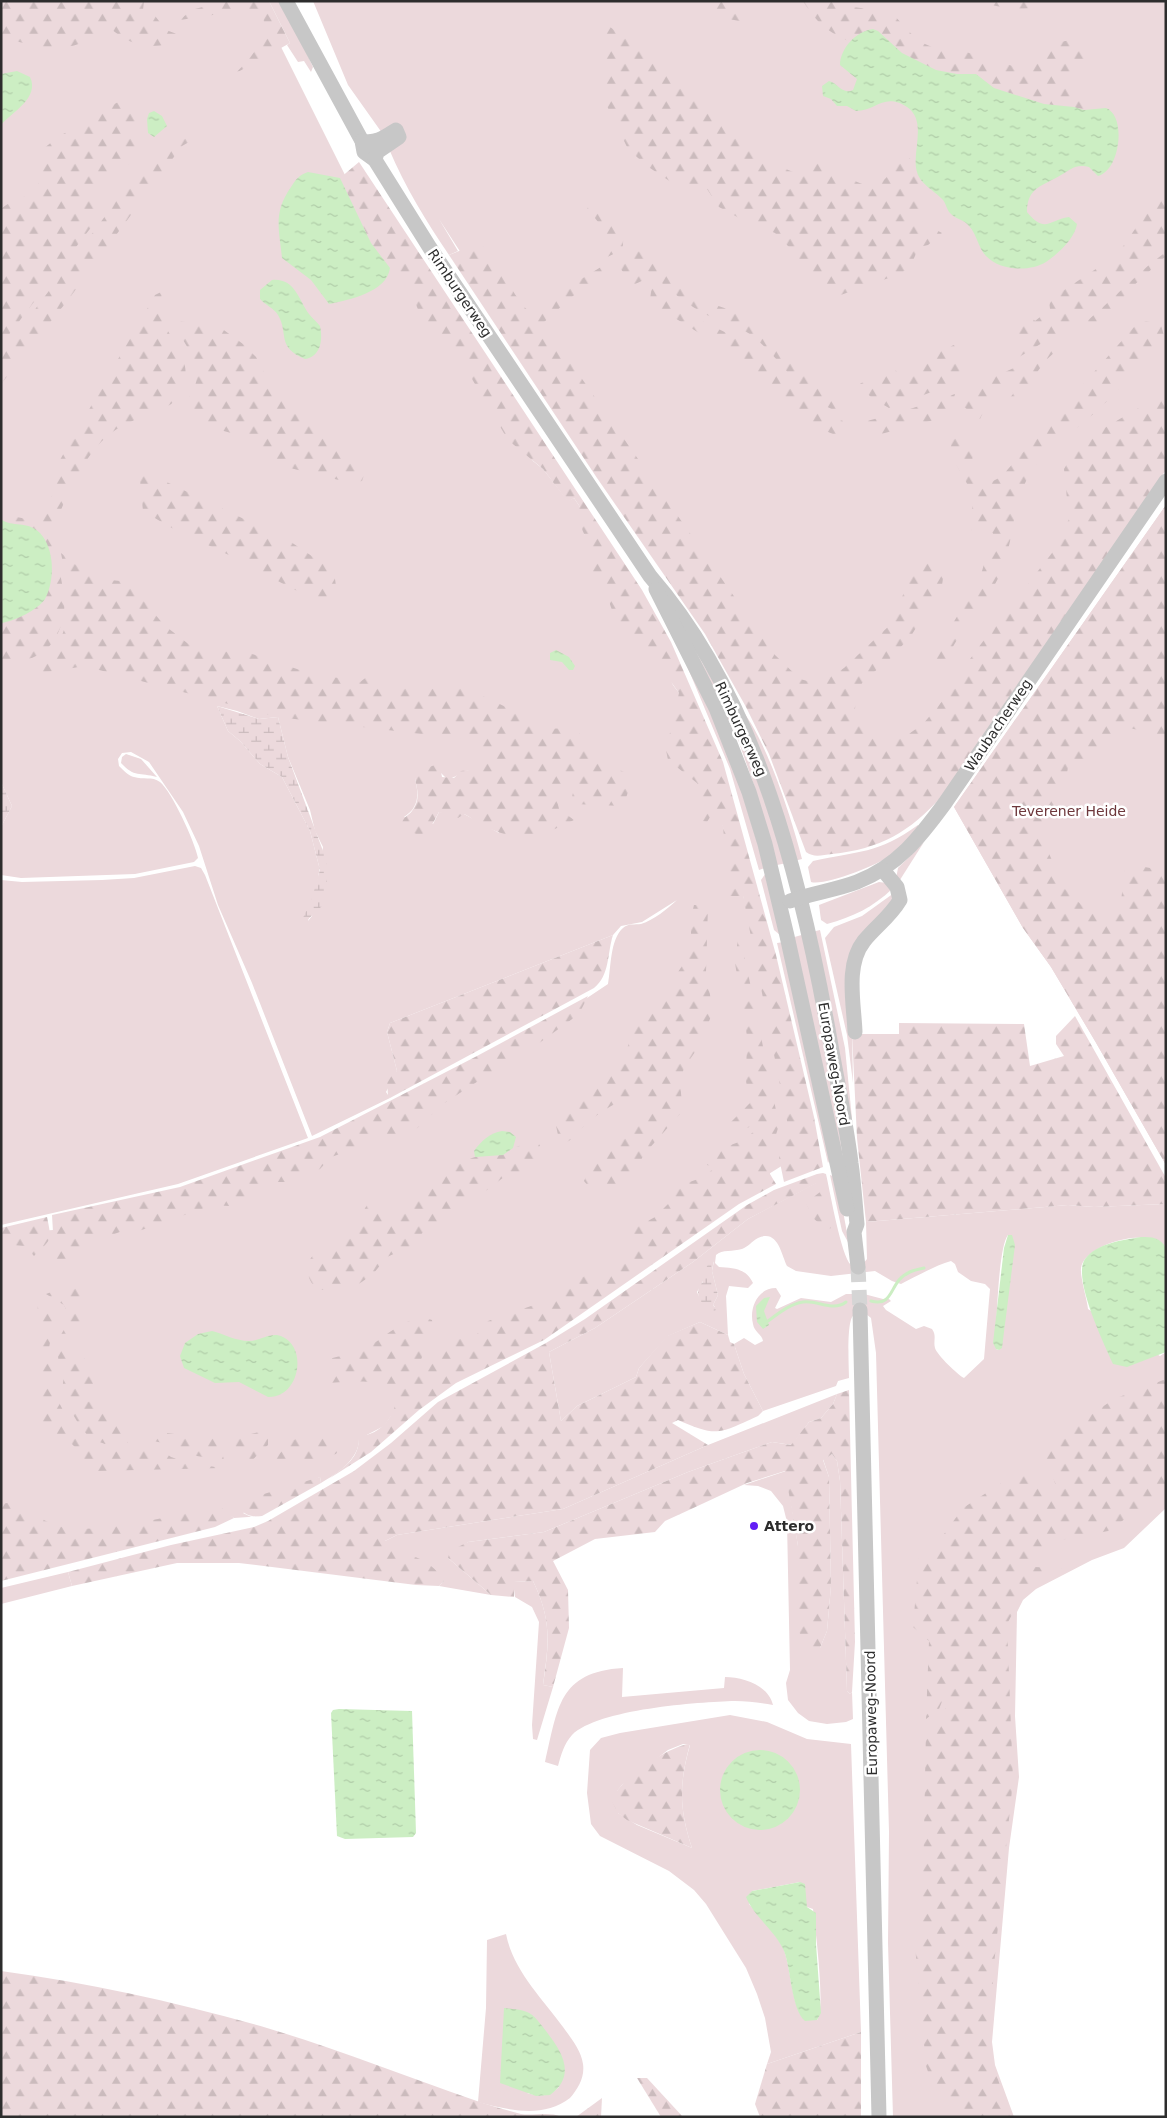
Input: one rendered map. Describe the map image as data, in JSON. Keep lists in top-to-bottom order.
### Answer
{
  "streets": {
    "street": ["Rimburgerweg", "Waubacherweg", "Europaweg-Noord"]
  },
  "crossings": [
    ["Rimburgerweg", "Waubacherweg"],
    ["Rimburgerweg", "Europaweg-Noord"],
    ["Waubacherweg", "Europaweg-Noord"]
  ],
  "parks": ["Teverener Heide"],
  "places": ["Attero"]
}
